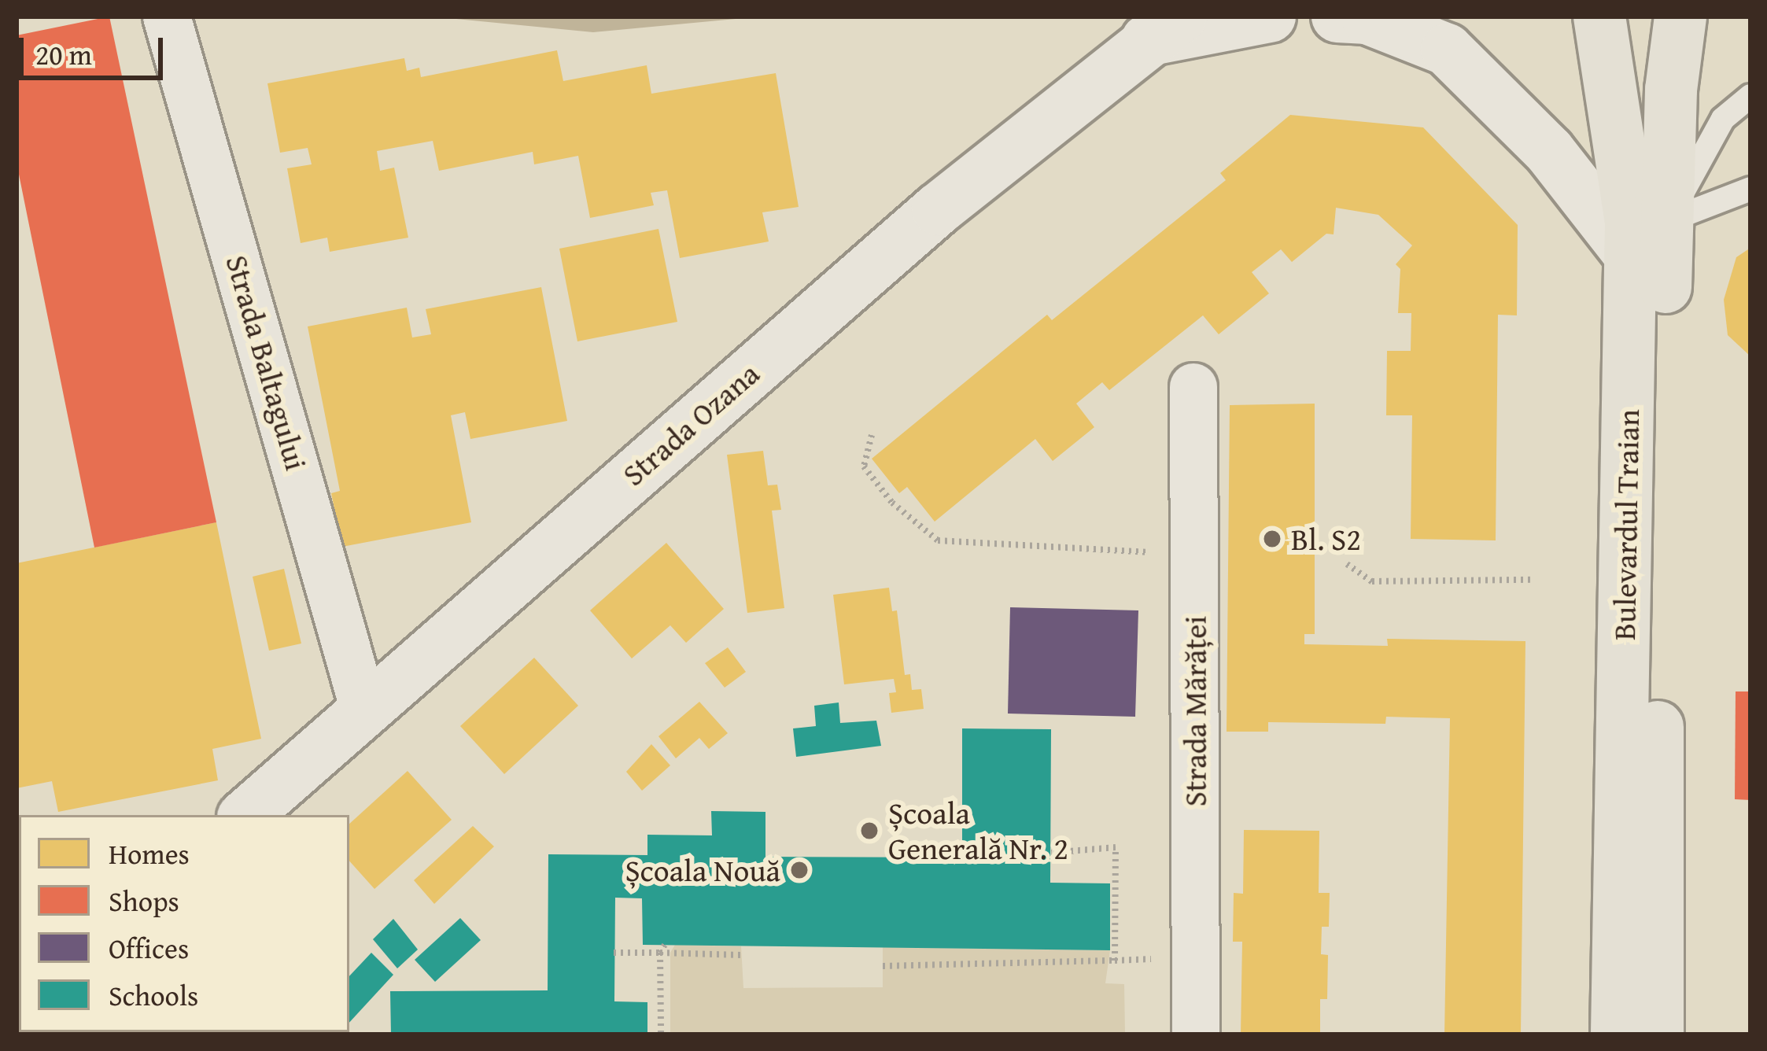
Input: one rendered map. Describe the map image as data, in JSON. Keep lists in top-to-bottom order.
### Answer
{
  "streets": {
    "main road": ["Bulevardul Traian"],
    "street": ["Strada Baltagului", "Strada Ozana", "Strada Mărăței"]
  },
  "crossings": [
    ["Strada Baltagului", "Strada Ozana"]
  ],
  "places": ["Bl. S2", "Școala Generală Nr. 2", "Școala Nouă"],
  "legend": [
    "Homes",
    "Shops",
    "Offices",
    "Schools"
  ],
  "scale_bar": "20 m"
}
